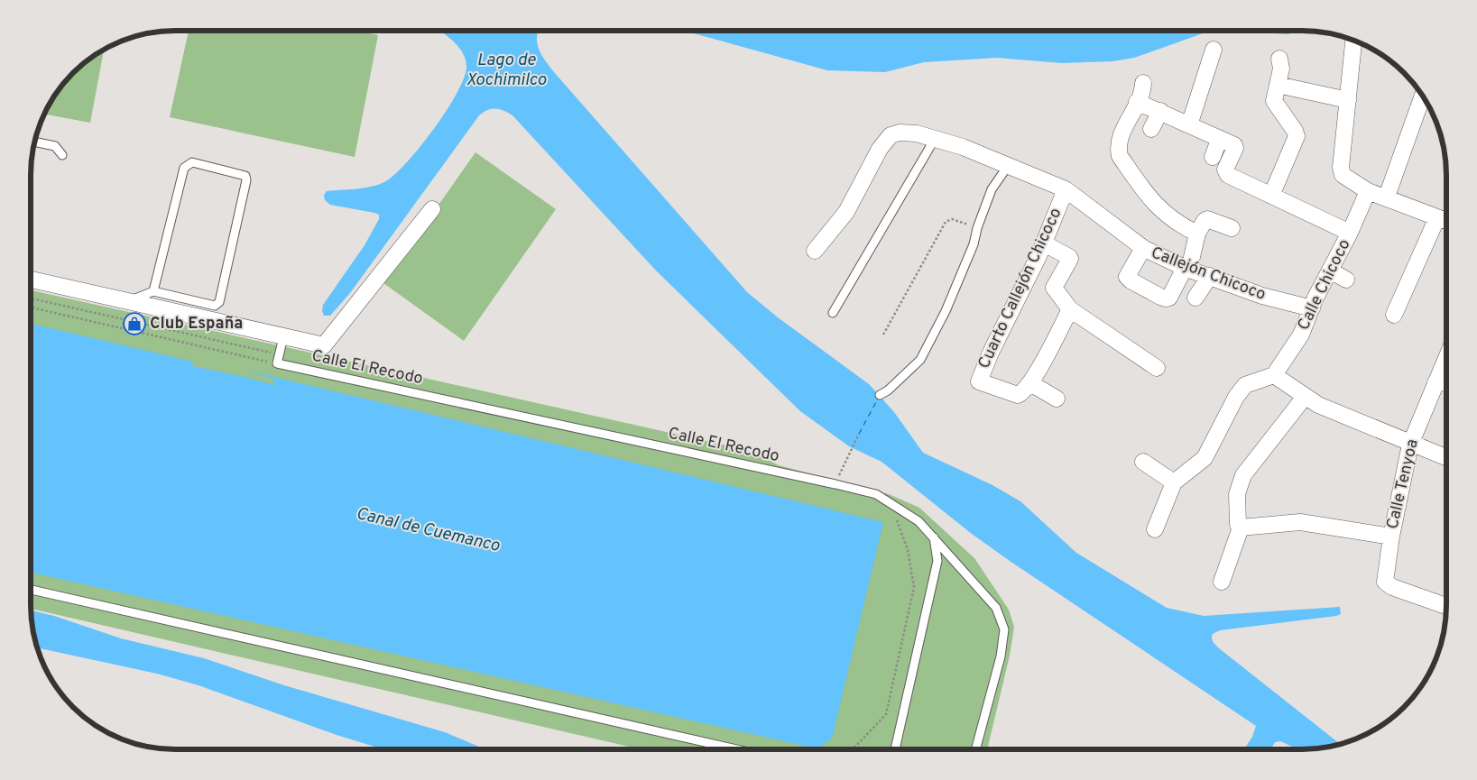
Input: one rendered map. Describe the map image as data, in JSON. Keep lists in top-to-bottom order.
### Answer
{
  "streets": {
    "street": [
      "Callejón Chicoco",
      "Calle Chicoco",
      "Cuarto Callejón Chicoco",
      "Calle Tenyoa"
    ],
    "lane": ["Calle El Recodo"]
  },
  "crossings": [
    ["Callejón Chicoco", "Calle Chicoco"],
    ["Callejón Chicoco", "Cuarto Callejón Chicoco"]
  ],
  "water": ["Lago de Xochimilco", "Canal de Cuemanco"],
  "places": {
    "shop": ["Club España"]
  }
}
